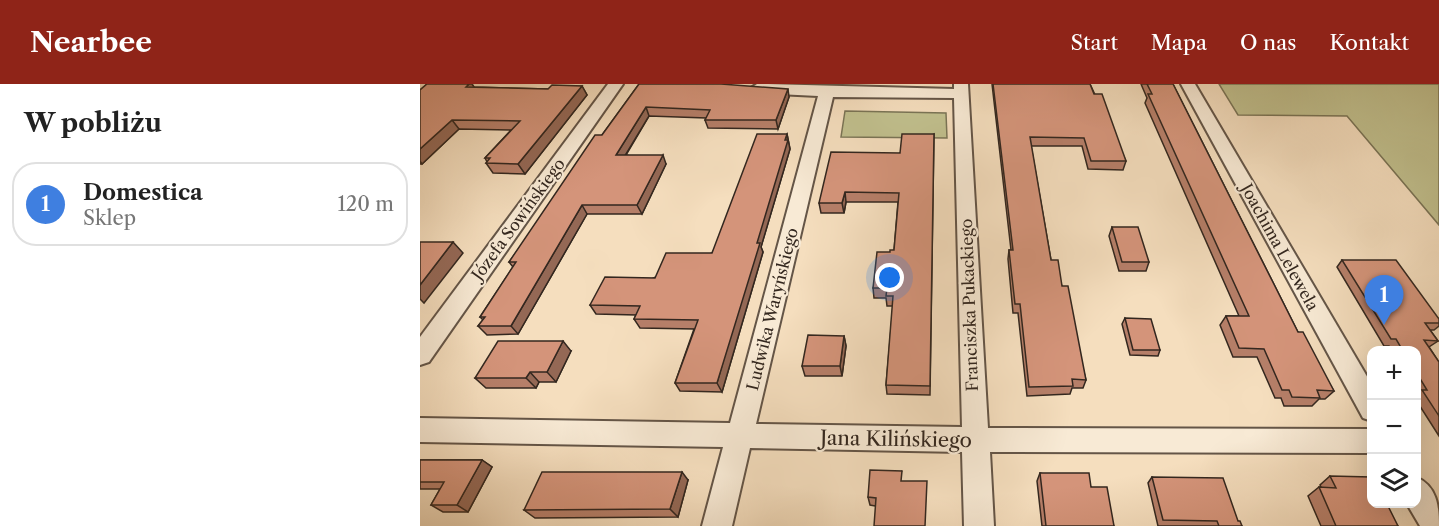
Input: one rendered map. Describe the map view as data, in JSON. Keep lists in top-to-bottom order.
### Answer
{
  "streets": {
    "street": [
      "Józefa Sowińskiego",
      "Joachima Lelewela",
      "Franciszka Pukackiego",
      "Ludwika Waryńskiego",
      "Jana Kilińskiego"
    ]
  },
  "crossings": [
    ["Franciszka Pukackiego", "Jana Kilińskiego"],
    ["Ludwika Waryńskiego", "Jana Kilińskiego"]
  ],
  "page": {
    "header": "Nearbee",
    "nav": [
      "Start",
      "Mapa",
      "O nas",
      "Kontakt"
    ],
    "heading": "W pobliżu",
    "list": [
      {
        "mark": "1",
        "name": "Domestica",
        "note": "Sklep",
        "value": "120 m"
      }
    ],
    "pins": "1",
    "map_buttons": ["+", "−"]
  }
}
